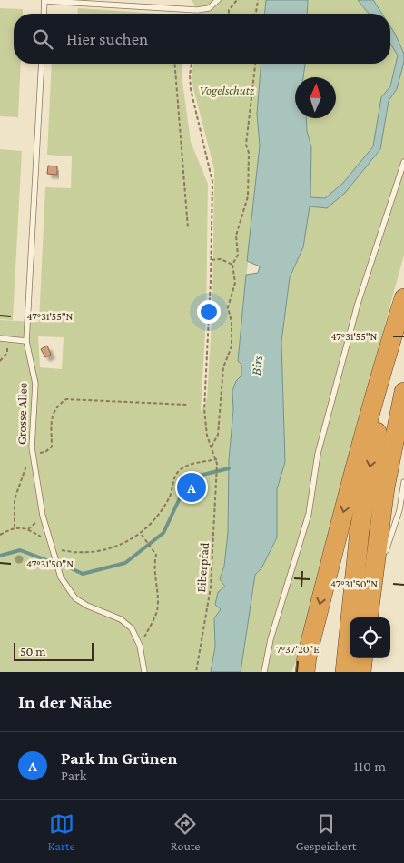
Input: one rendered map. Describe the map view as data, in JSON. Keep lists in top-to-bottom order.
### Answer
{
  "streets": {
    "lane": ["Grosse Allee"],
    "path": ["Biberpfad"]
  },
  "water": ["Birs"],
  "parks": ["Vogelschutz"],
  "scale_bar": "50 m",
  "north": "top",
  "page": {
    "search": "Hier suchen",
    "pins": "A",
    "scale": "50 m",
    "heading": "In der Nähe",
    "list": [
      {
        "mark": "A",
        "name": "Park Im Grünen",
        "note": "Park",
        "value": "110 m"
      }
    ],
    "nav": ["Karte", "Route", "Gespeichert"]
  },
  "coordinates": ["47°31'55\"N", "47°31'50\"N", "7°37'20\"E"]
}
